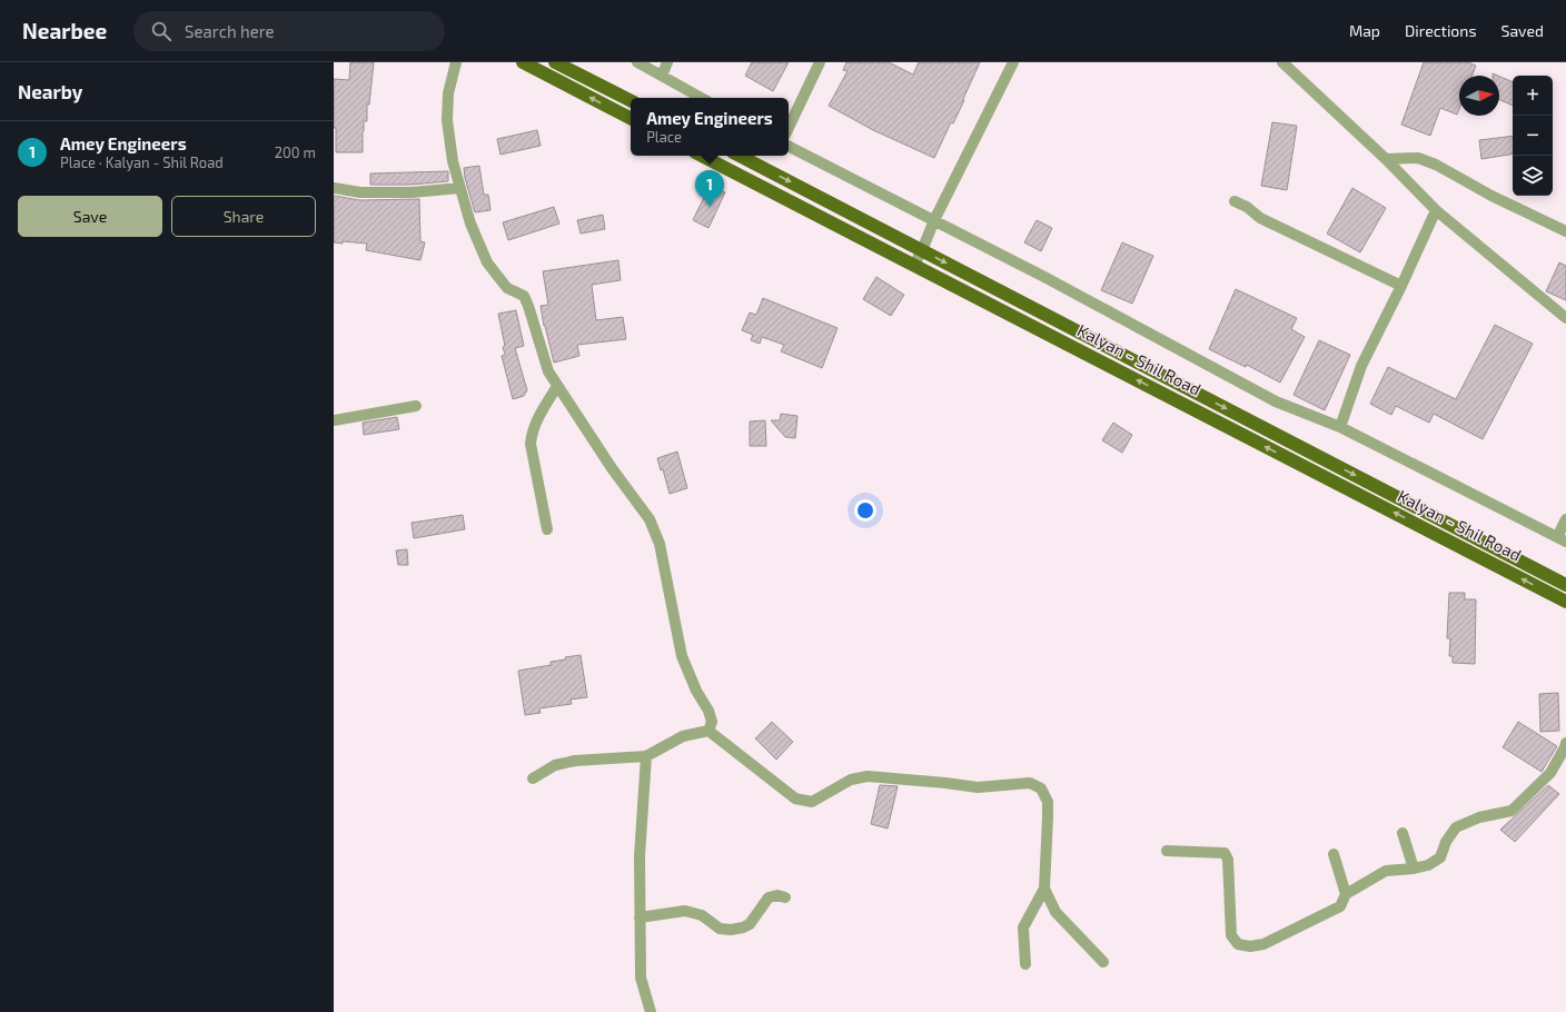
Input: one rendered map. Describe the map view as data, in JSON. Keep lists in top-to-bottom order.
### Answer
{
  "streets": {
    "main road": ["Kalyan - Shil Road"]
  },
  "north": "right",
  "page": {
    "header": "Nearbee",
    "search": "Search here",
    "nav": ["Map", "Directions", "Saved"],
    "heading": "Nearby",
    "map_buttons": ["+", "−"],
    "popup": ["Amey Engineers", "Place"],
    "list": [
      {
        "mark": "1",
        "name": "Amey Engineers",
        "note": "Place · Kalyan - Shil Road",
        "value": "200 m"
      }
    ],
    "pins": "1",
    "buttons": ["Save", "Share"]
  }
}
